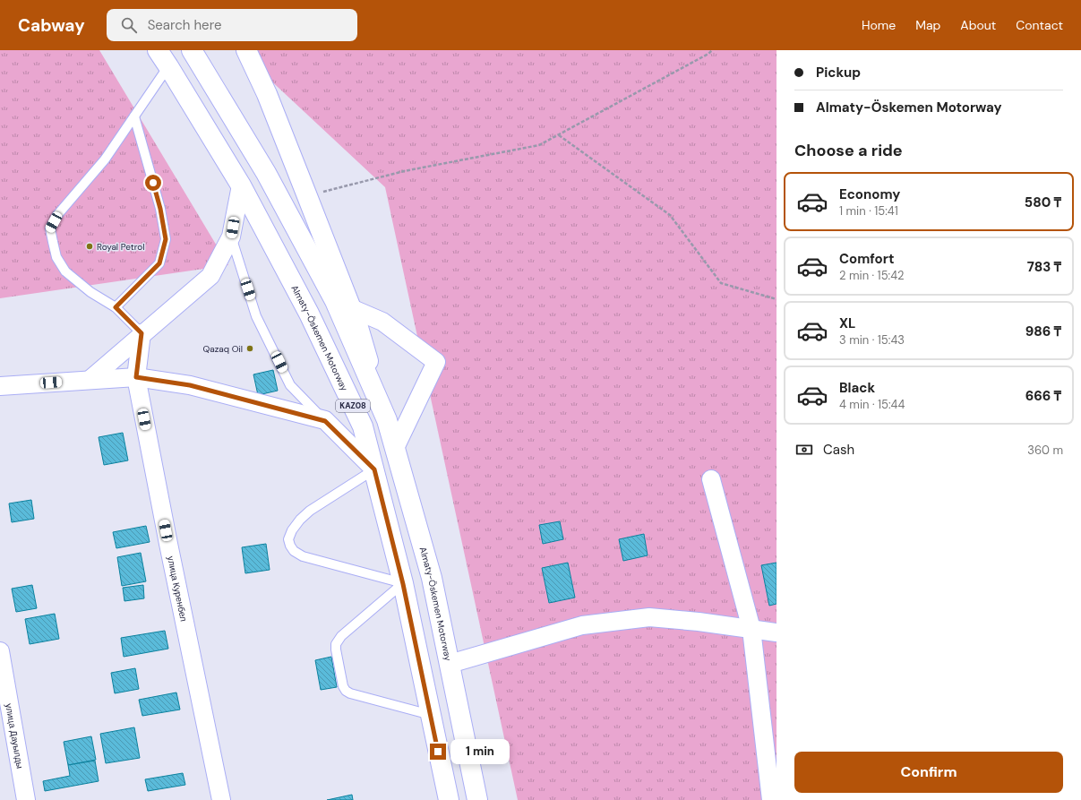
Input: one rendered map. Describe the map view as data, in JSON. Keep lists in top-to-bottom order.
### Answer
{
  "streets": {
    "main road": ["Almaty-Öskemen Motorway", "KAZ08"],
    "street": ["улица Куренбел", "улица Дауылды"]
  },
  "places": ["Royal Petrol", "Qazaq Oil"],
  "page": {
    "header": "Cabway",
    "search": "Search here",
    "nav": [
      "Home",
      "Map",
      "About",
      "Contact"
    ],
    "banner": ["Pickup", "Almaty-Öskemen Motorway"],
    "heading": "Choose a ride",
    "list": [
      {
        "name": "Economy",
        "note": "1 min · 15:41",
        "value": "580 ₸"
      },
      {
        "name": "Comfort",
        "note": "2 min · 15:42",
        "value": "783 ₸"
      },
      {
        "name": "XL",
        "note": "3 min · 15:43",
        "value": "986 ₸"
      },
      {
        "name": "Black",
        "note": "4 min · 15:44",
        "value": "666 ₸"
      }
    ],
    "pay": ["Cash", "360 m"],
    "bubble": "1 min",
    "buttons": "Confirm"
  }
}
